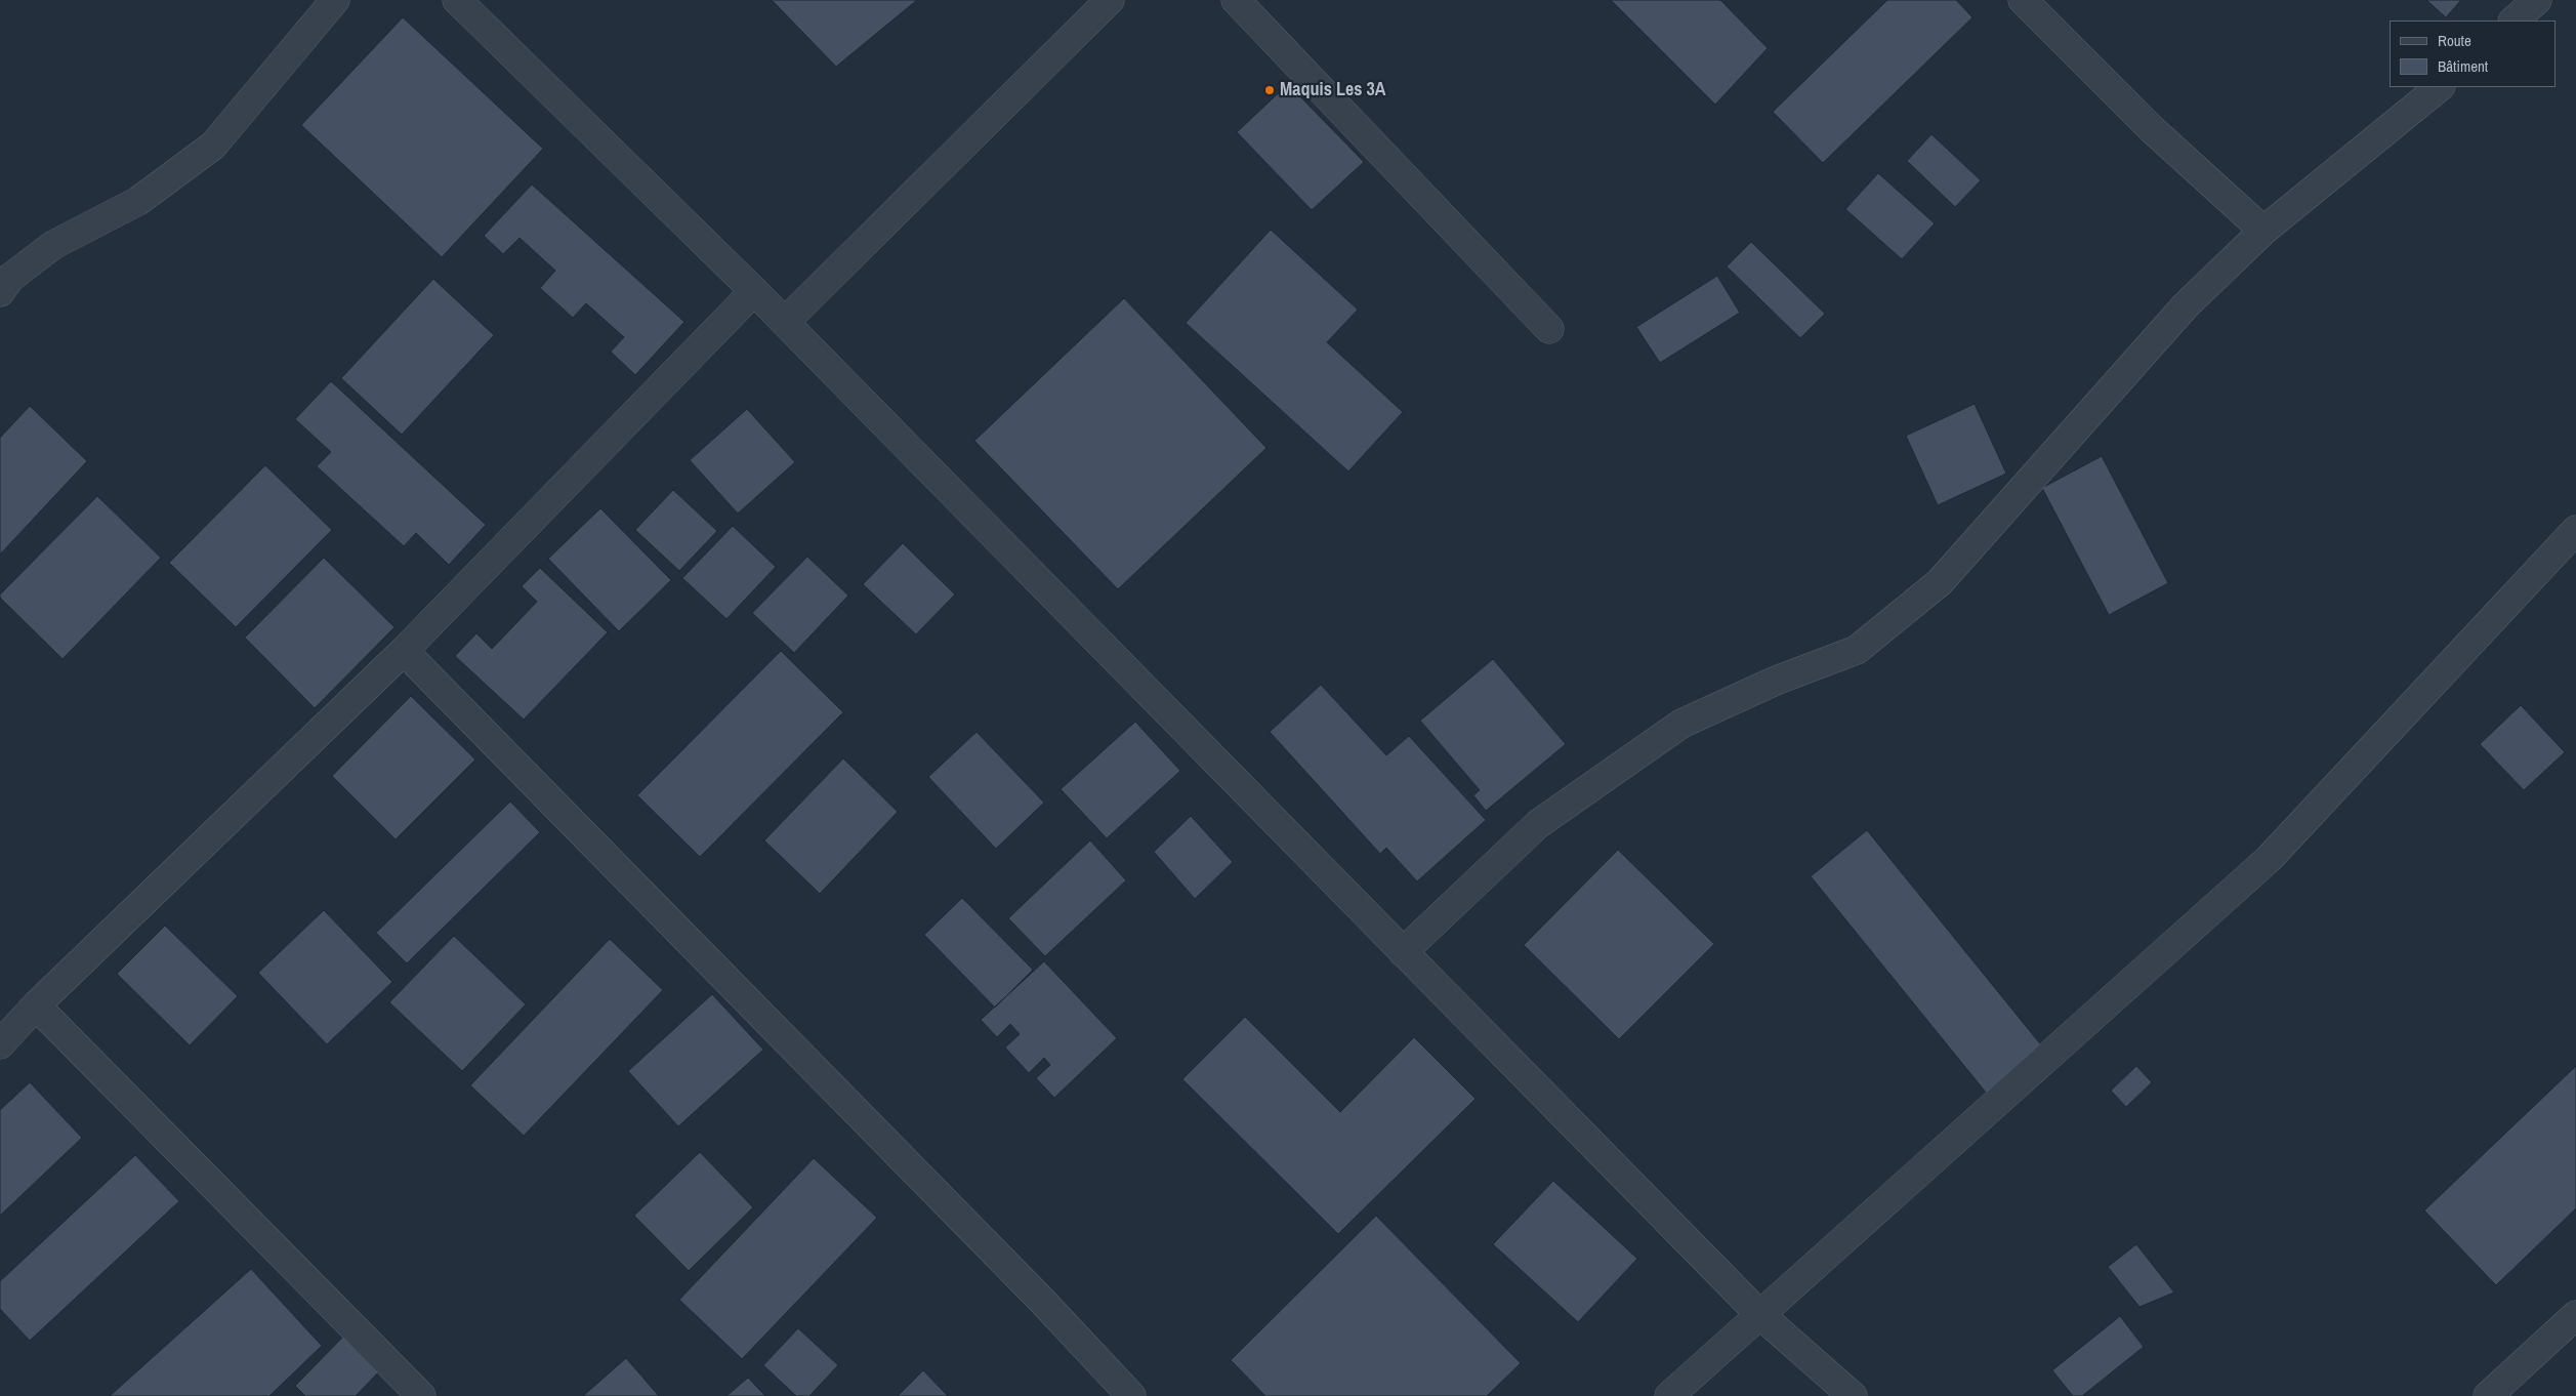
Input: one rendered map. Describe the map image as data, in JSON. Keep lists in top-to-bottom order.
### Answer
{
  "places": ["Maquis Les 3A"],
  "legend": ["Route", "Bâtiment"]
}
